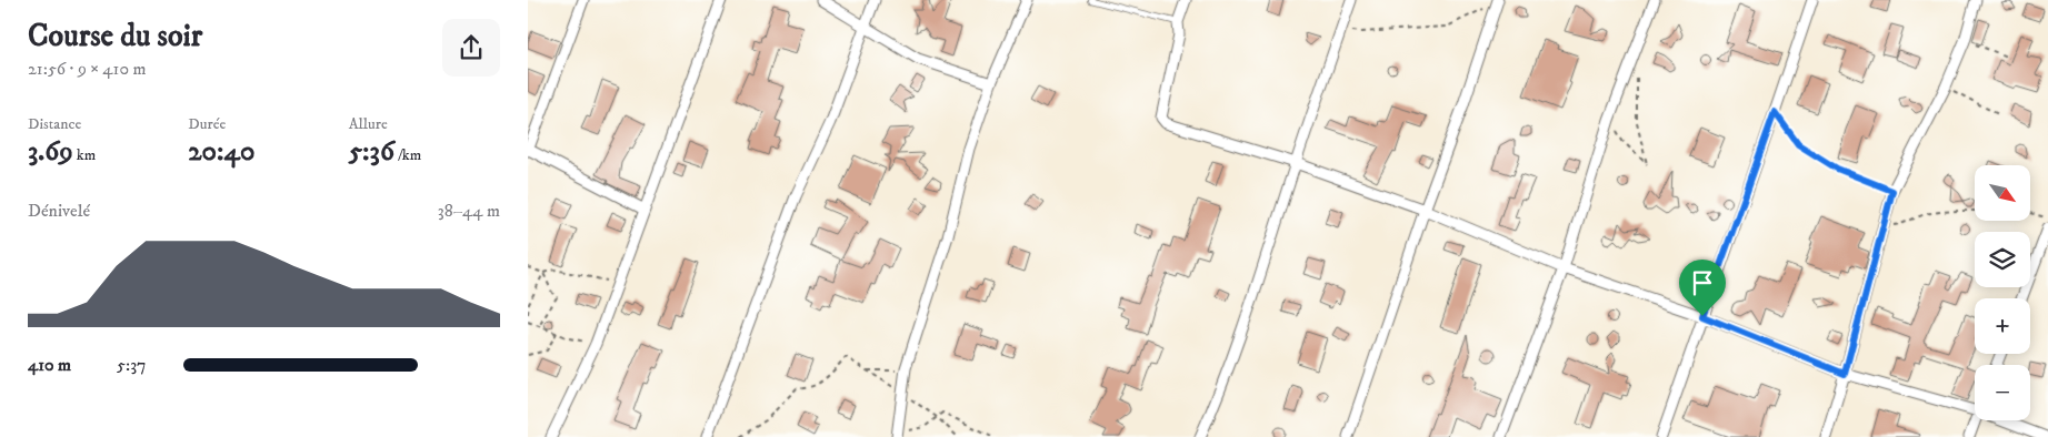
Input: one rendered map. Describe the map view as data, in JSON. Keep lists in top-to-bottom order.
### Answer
{
  "north": "bottom right",
  "page": {
    "heading": ["Course du soir", "21:56 · 9 × 410 m"],
    "stats": [
      ["Distance", "3.69 km"],
      ["Durée", "20:40"],
      ["Allure", "5:36 /km"]
    ],
    "map_buttons": ["+", "−"],
    "chart": ["Dénivelé", "38–44 m"],
    "list": [
      {
        "name": "410 m",
        "note": "5:37"
      }
    ]
  }
}
